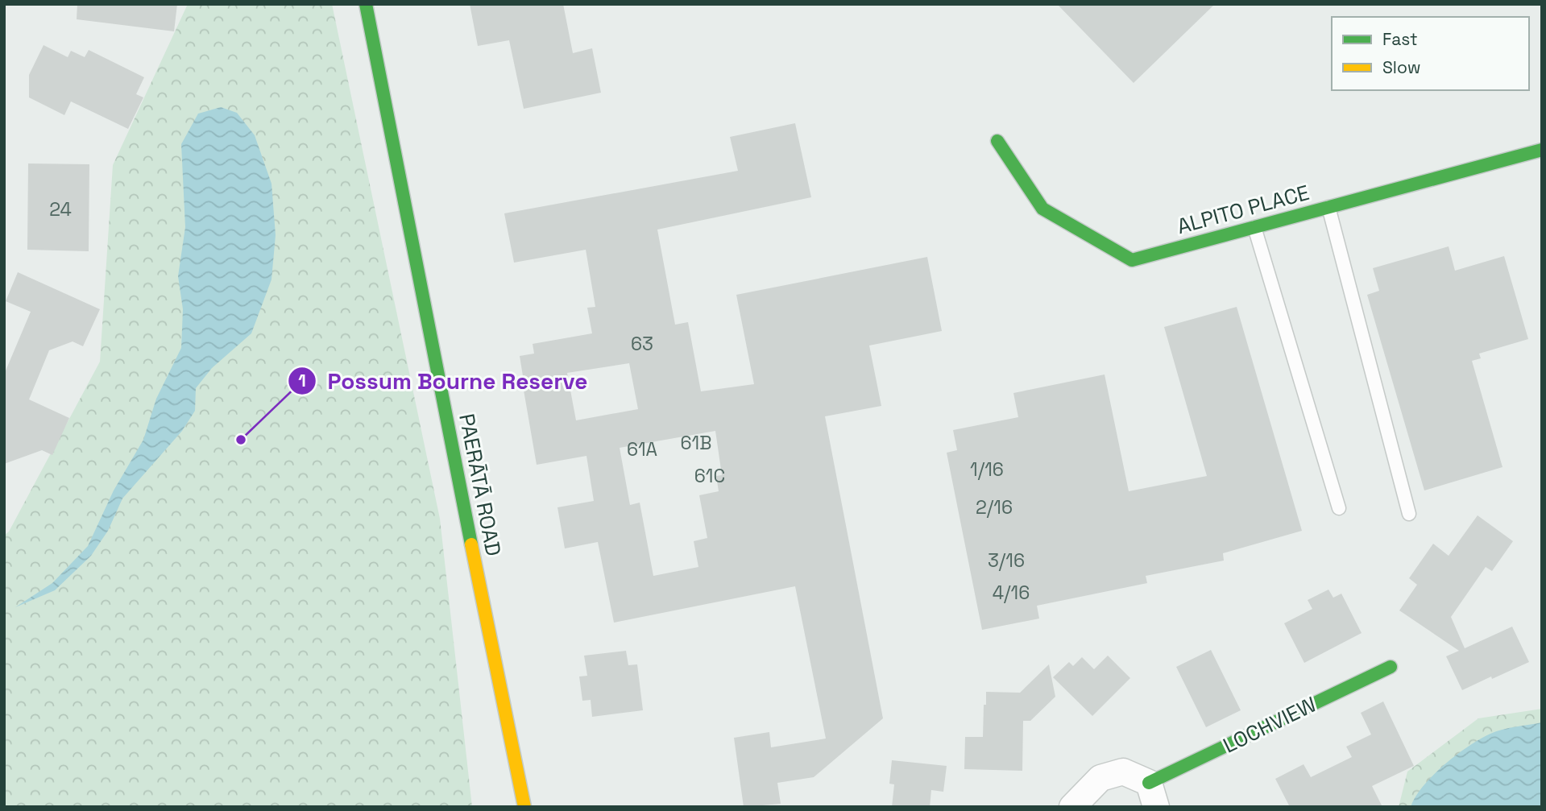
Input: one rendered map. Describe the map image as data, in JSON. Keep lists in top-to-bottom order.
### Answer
{
  "streets": {
    "street": ["ALPITO PLACE", "PAERĀTĀ ROAD", "LOCHVIEW"]
  },
  "places": ["Possum Bourne Reserve"],
  "house_numbers": [
    "24",
    "63",
    "61B",
    "61A",
    "1/16",
    "61C",
    "2/16",
    "3/16",
    "4/16"
  ],
  "legend": ["Fast", "Slow"]
}
